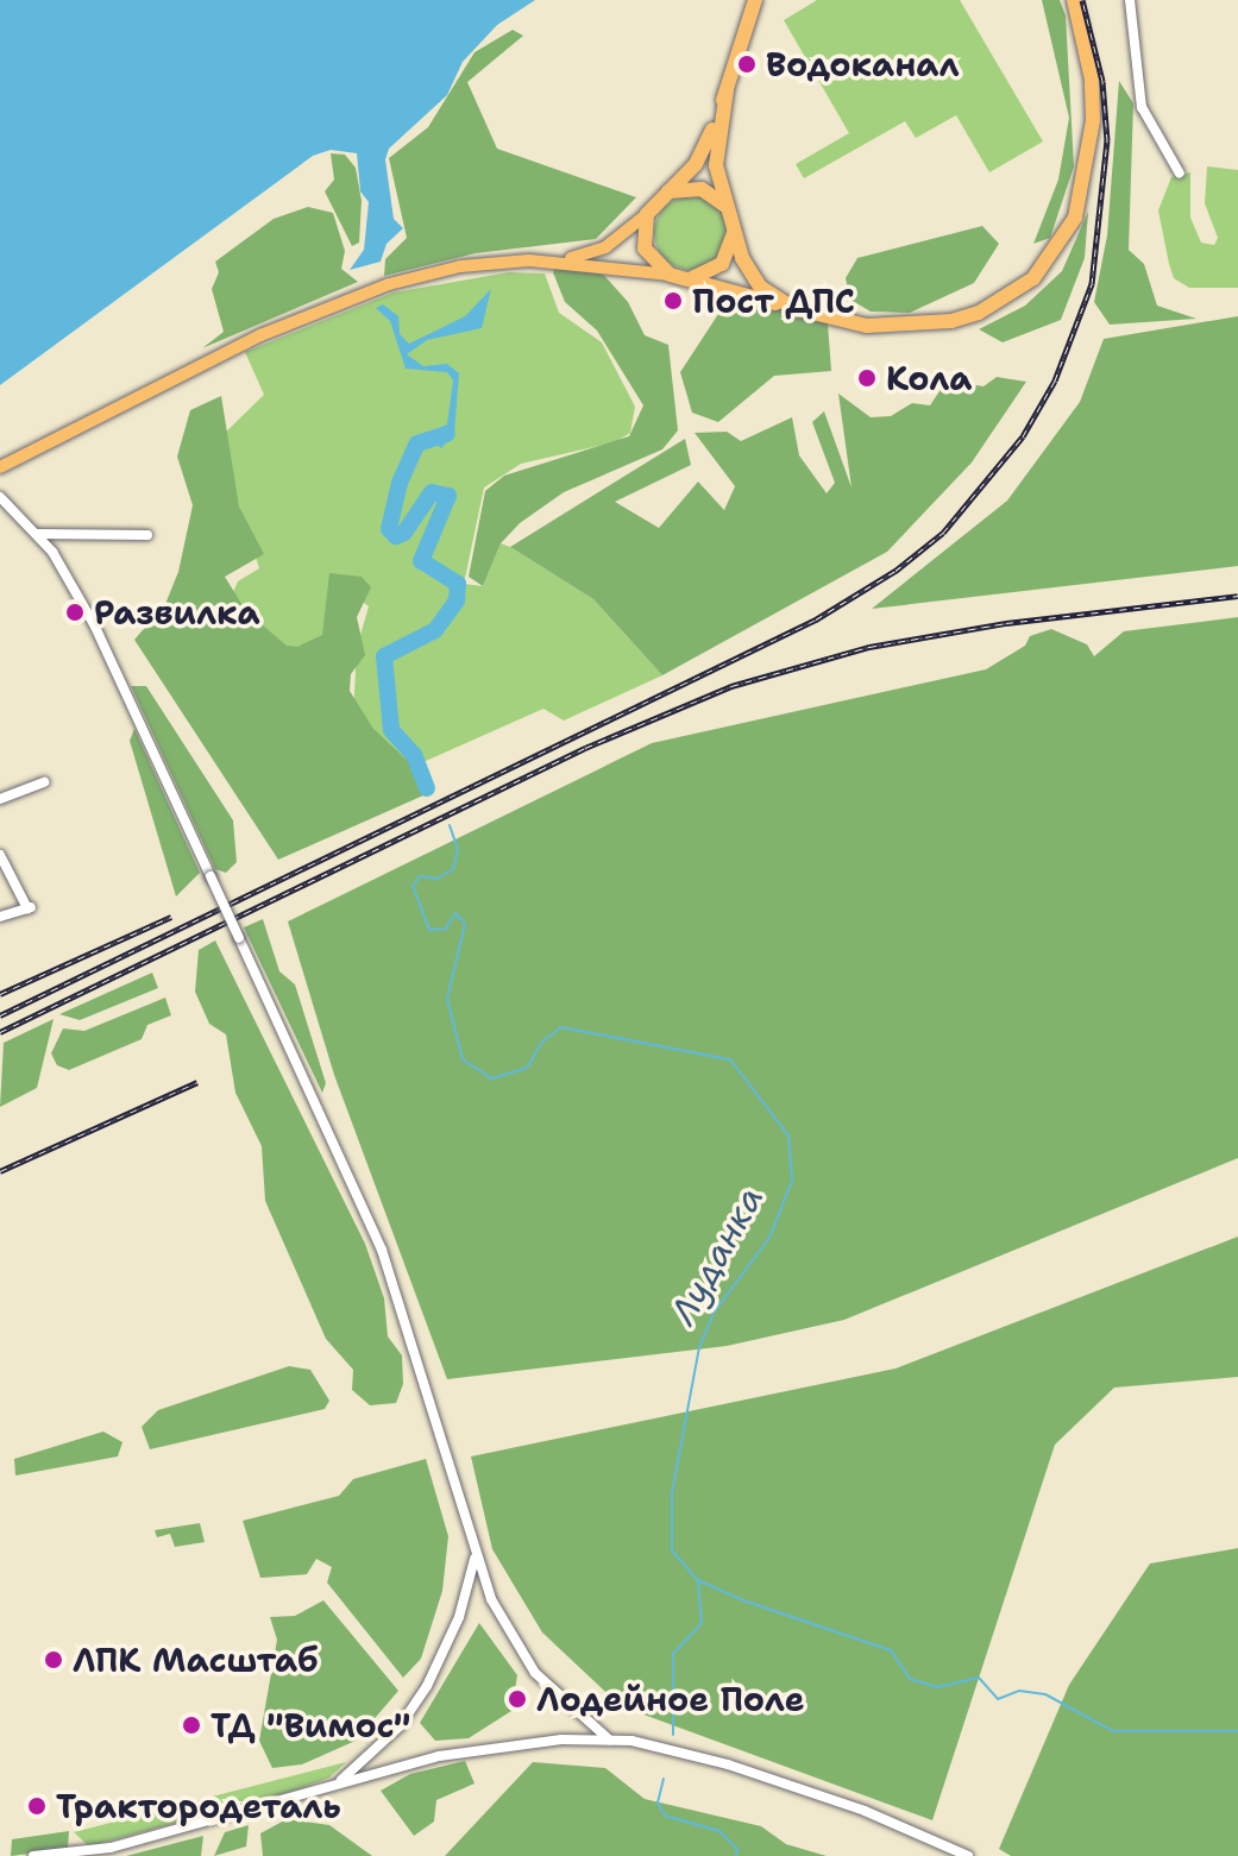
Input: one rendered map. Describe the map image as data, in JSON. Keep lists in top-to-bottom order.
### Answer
{
  "water": ["Луданка"],
  "places": [
    "Водоканал",
    "Пост ДПС",
    "Кола",
    "Развилка",
    "ЛПК Масштаб",
    "Лодейное Поле",
    "ТД \"Вимос\"",
    "Трактородеталь"
  ]
}
